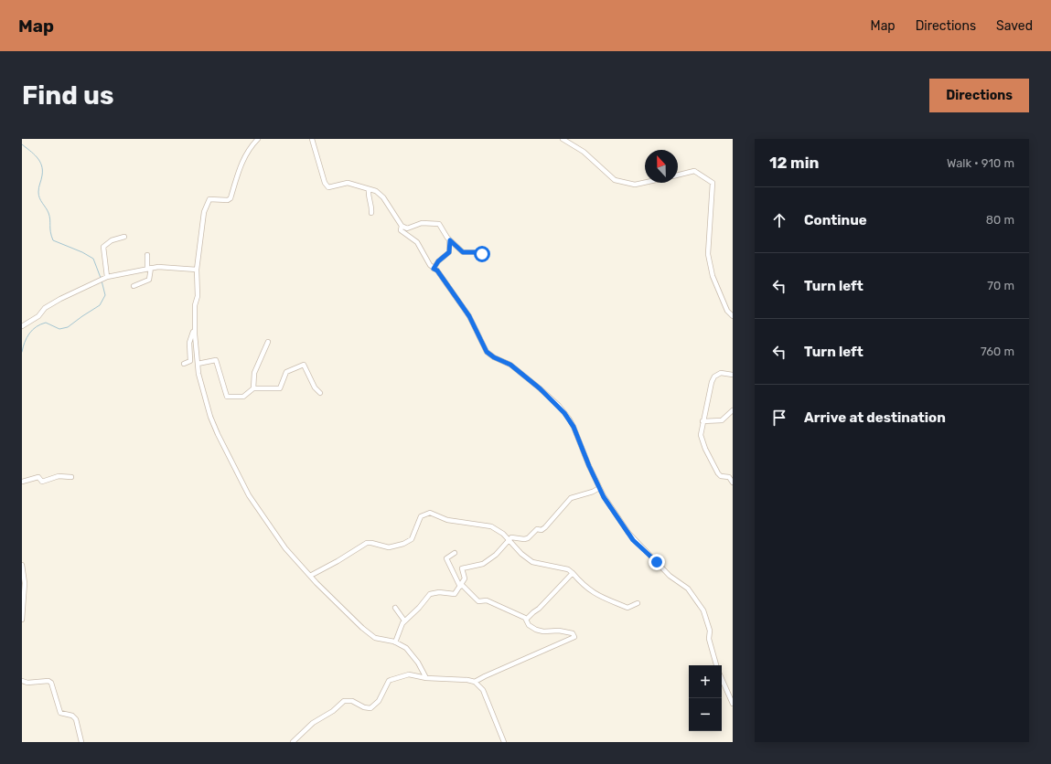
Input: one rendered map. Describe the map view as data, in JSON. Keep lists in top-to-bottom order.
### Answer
{
  "north": "top",
  "page": {
    "header": "Map",
    "nav": ["Map", "Directions", "Saved"],
    "buttons": "Directions",
    "title": "Find us",
    "heading": ["12 min", "Walk · 910 m"],
    "list": [
      ["Continue", "80 m"],
      ["Turn left", "70 m"],
      ["Turn left", "760 m"],
      "Arrive at destination"
    ],
    "map_buttons": ["+", "−"]
  }
}
